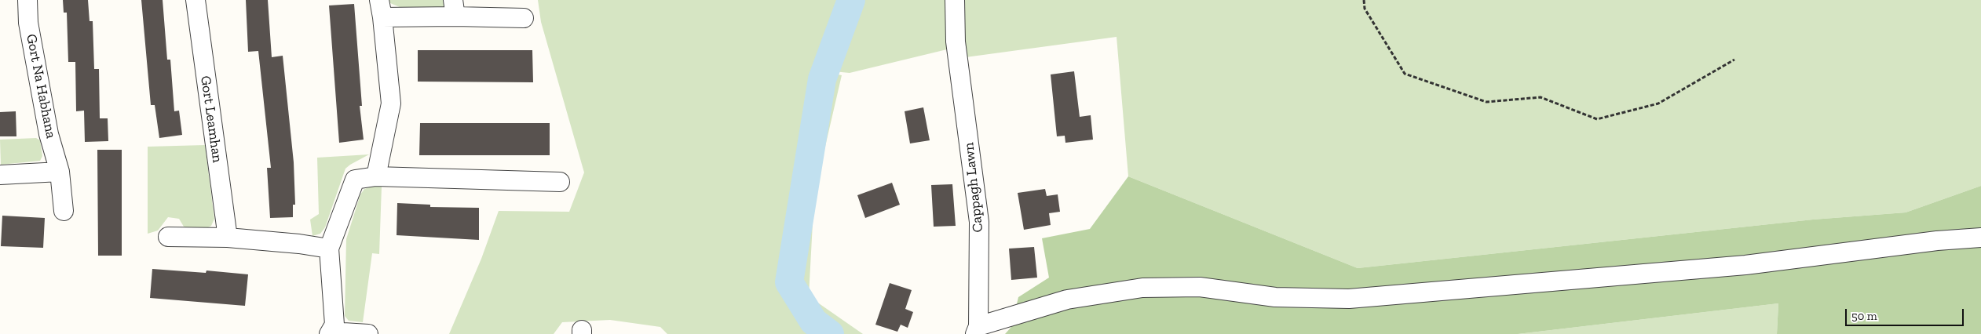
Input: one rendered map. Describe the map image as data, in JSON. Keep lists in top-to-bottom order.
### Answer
{
  "streets": {
    "street": ["Gort Na Habhana", "Gort Leamhan", "Cappagh Lawn"]
  },
  "scale_bar": "50 m"
}
